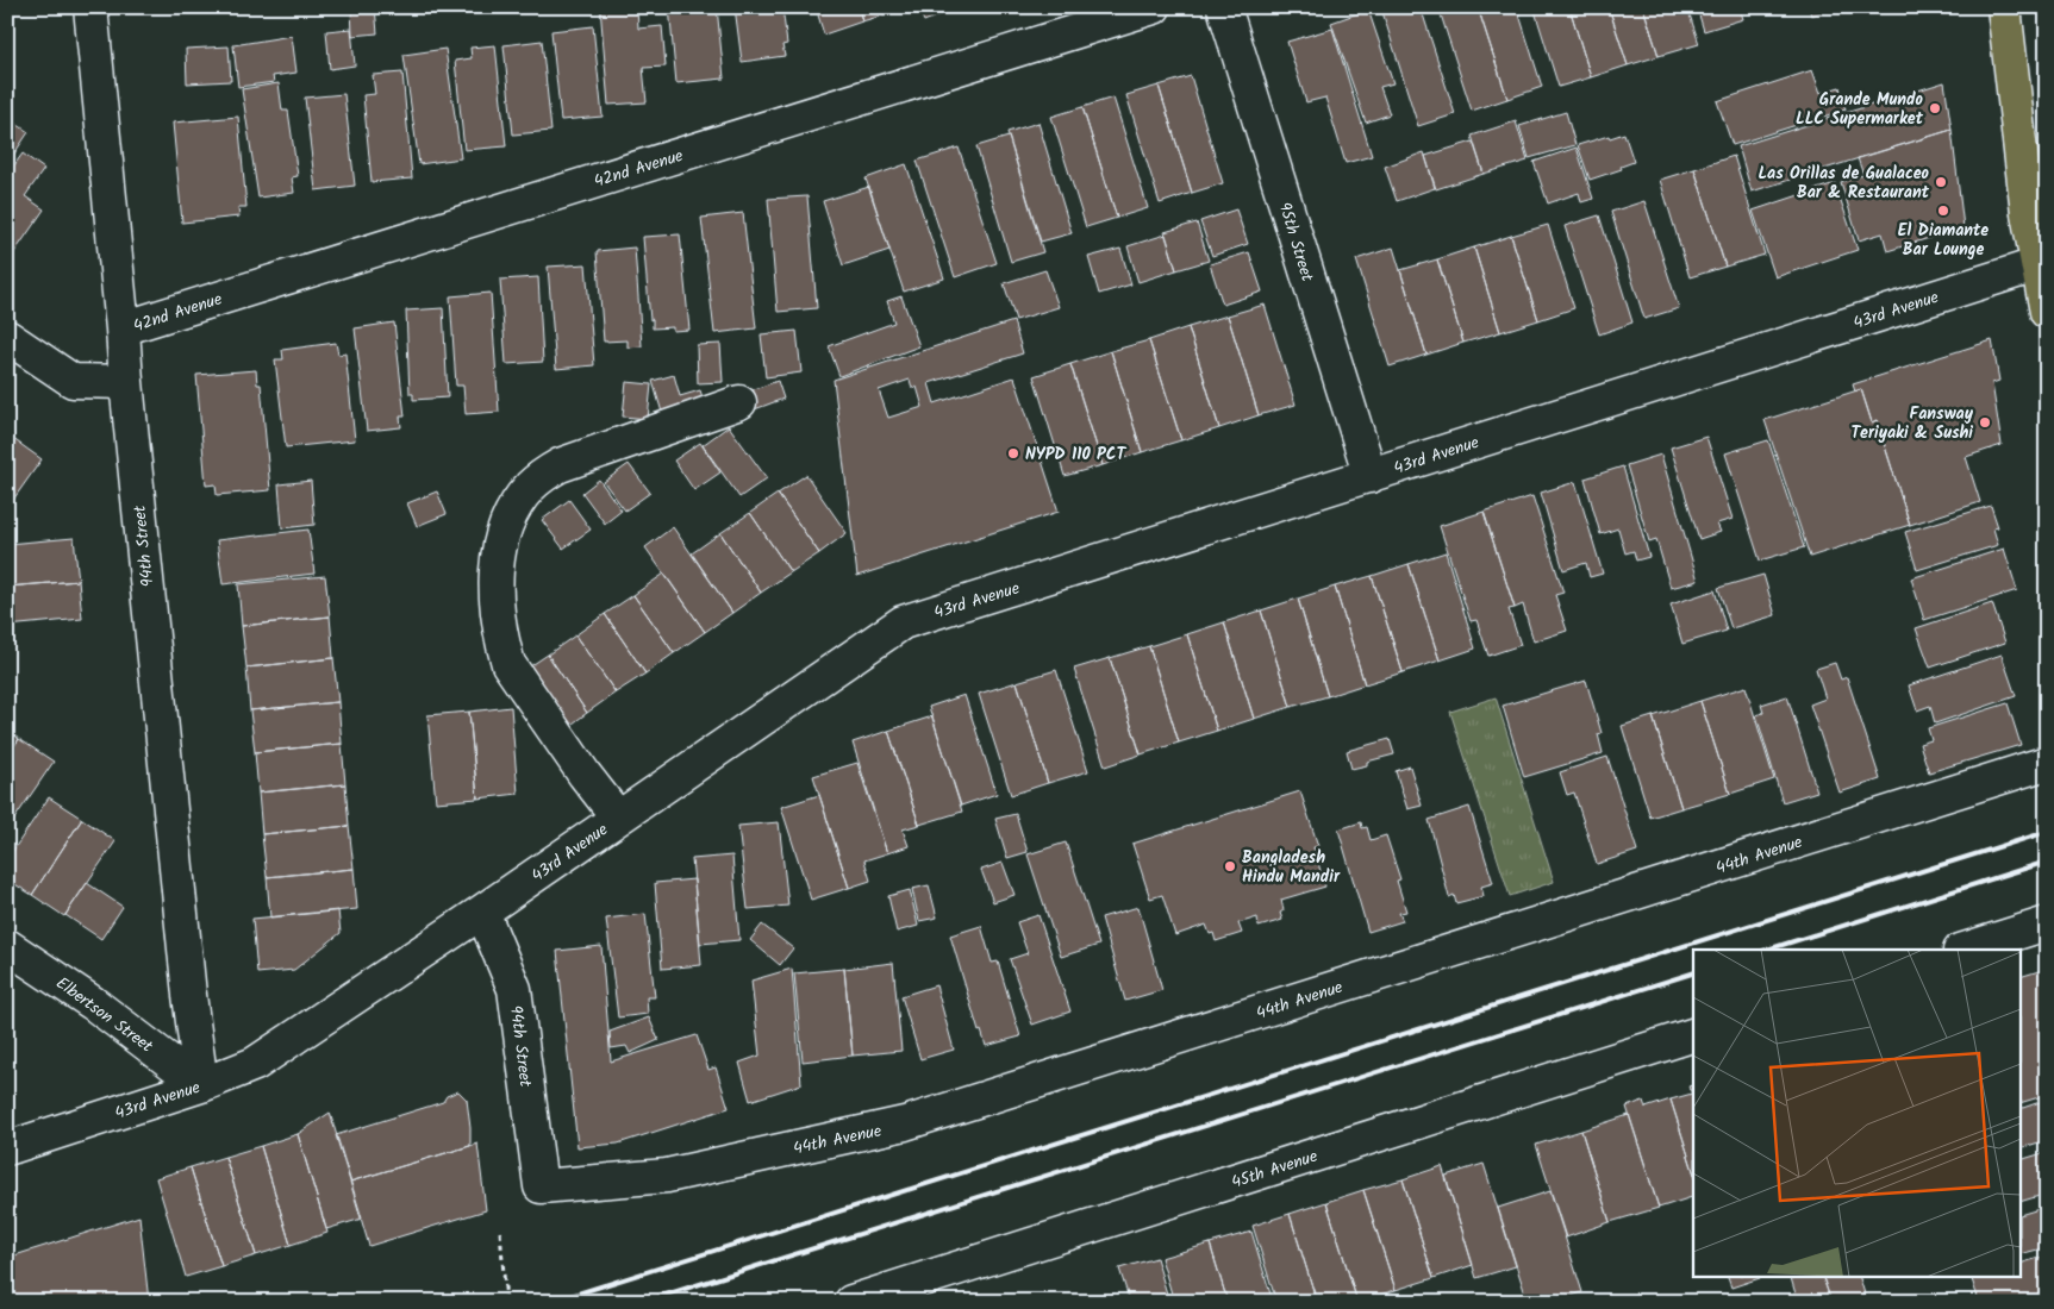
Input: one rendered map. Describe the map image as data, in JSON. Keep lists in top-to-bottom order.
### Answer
{
  "streets": {
    "street": [
      "42nd Avenue",
      "95th Street",
      "43rd Avenue",
      "94th Street",
      "44th Avenue",
      "Elbertson Street",
      "45th Avenue"
    ]
  },
  "crossings": [
    ["42nd Avenue", "94th Street"],
    ["95th Street", "43rd Avenue"],
    ["43rd Avenue", "94th Street"],
    ["43rd Avenue", "Elbertson Street"],
    ["94th Street", "44th Avenue"],
    ["94th Street", "Elbertson Street"]
  ],
  "places": [
    "Grande Mundo LLC Supermarket",
    "Las Orillas de Gualaceo Bar & Restaurant",
    "El Diamante Bar Lounge",
    "Fansway Teriyaki & Sushi",
    "NYPD 110 PCT",
    "Bangladesh Hindu Mandir"
  ]
}
